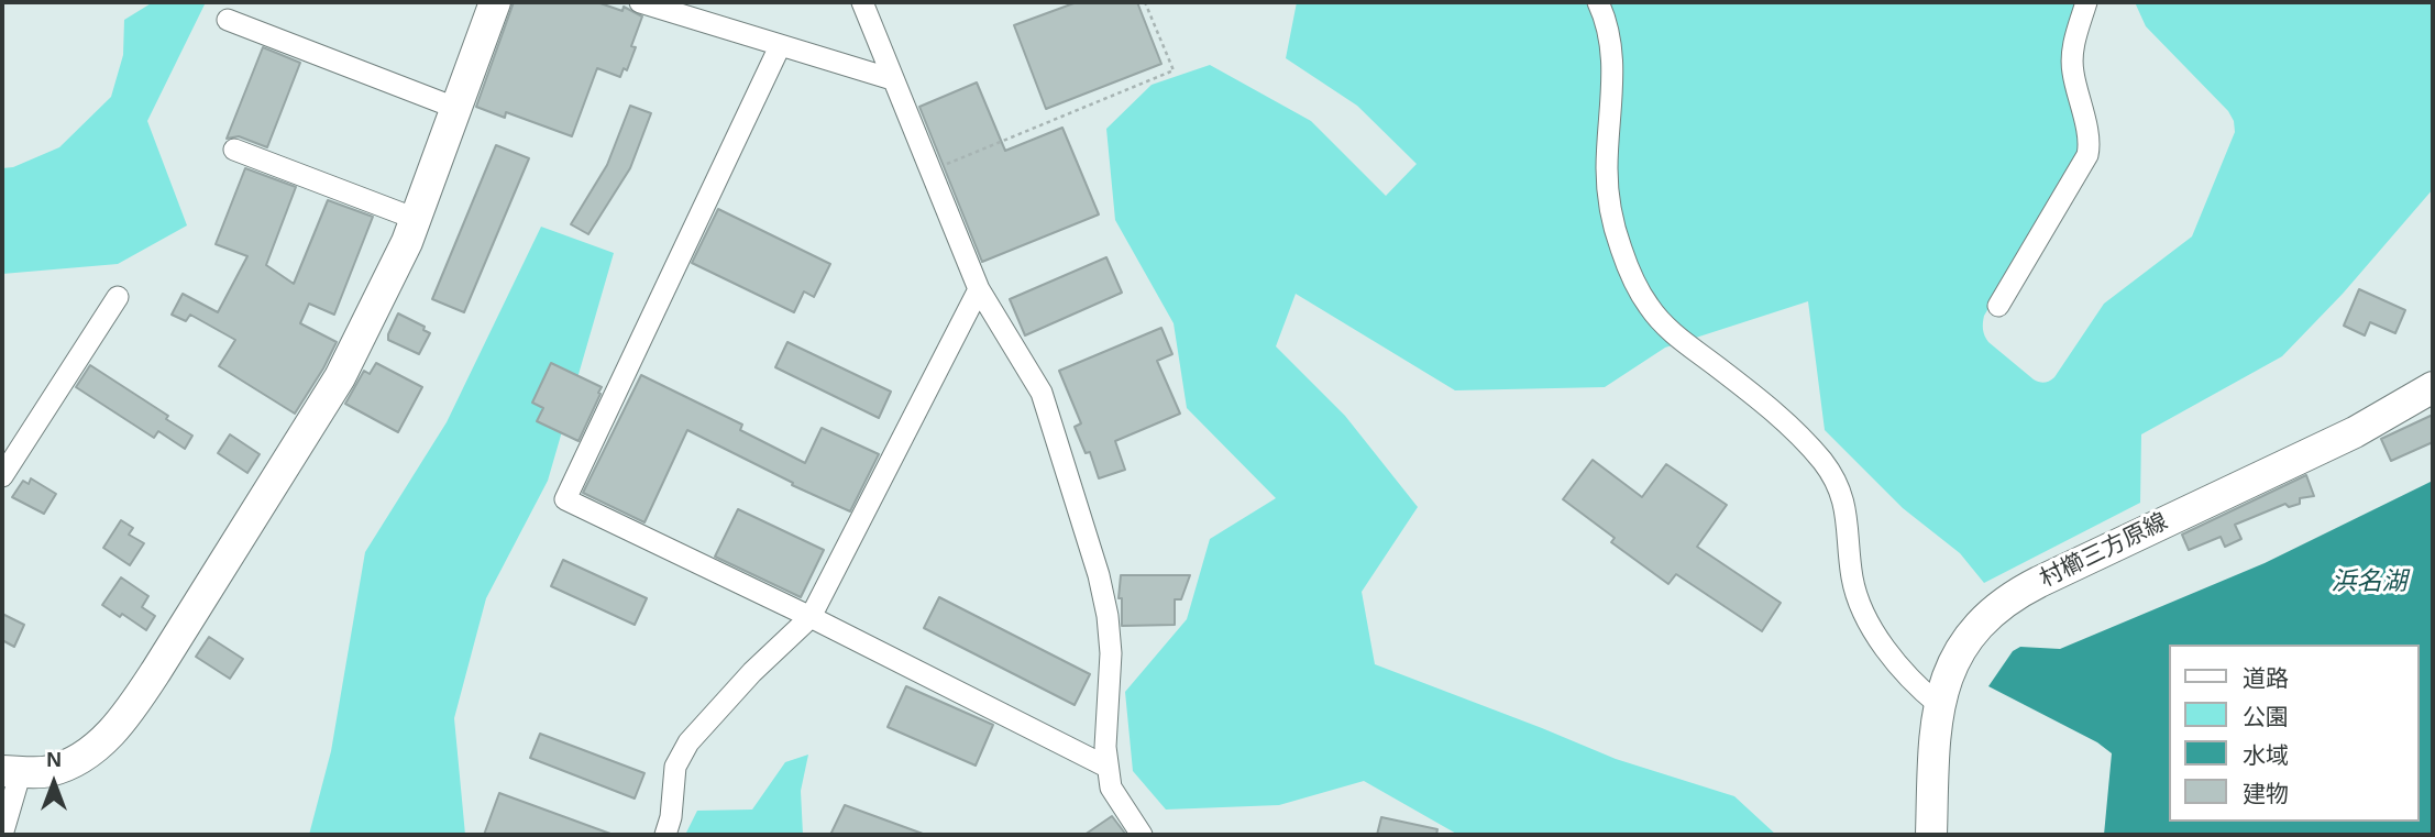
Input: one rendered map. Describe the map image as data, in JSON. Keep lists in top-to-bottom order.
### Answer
{
  "streets": {
    "street": ["村櫛三方原線"]
  },
  "water": ["浜名湖"],
  "legend": [
    "道路",
    "公園",
    "水域",
    "建物"
  ],
  "north": "top"
}
